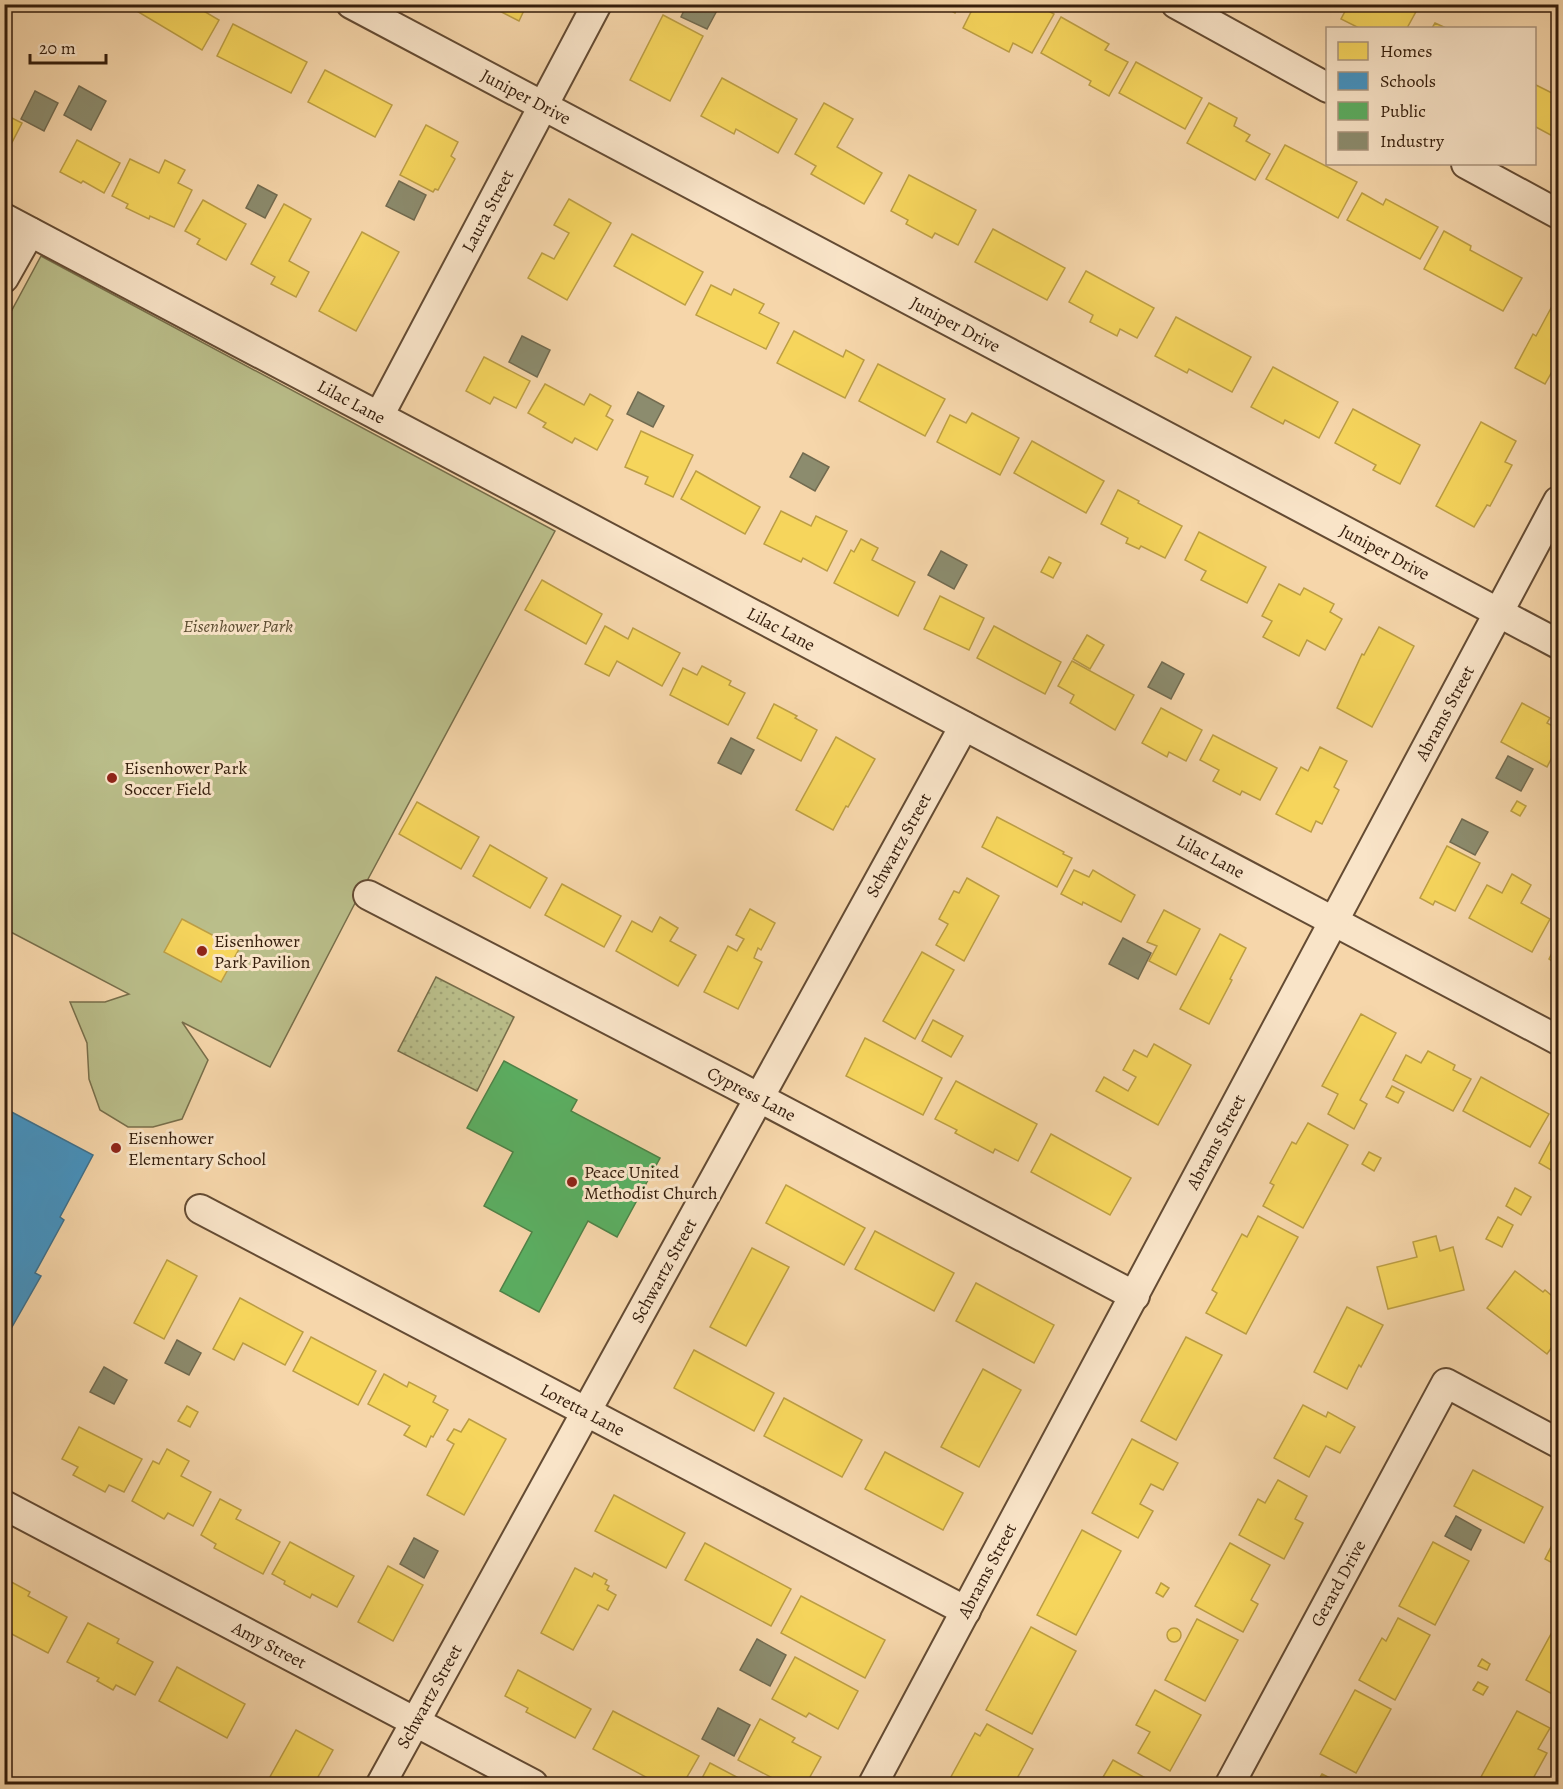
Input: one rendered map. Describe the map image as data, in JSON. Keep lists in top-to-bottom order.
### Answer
{
  "streets": {
    "street": [
      "Juniper Drive",
      "Laura Street",
      "Lilac Lane",
      "Abrams Street",
      "Schwartz Street",
      "Cypress Lane",
      "Loretta Lane",
      "Gerard Drive",
      "Amy Street"
    ]
  },
  "crossings": [
    ["Juniper Drive", "Laura Street"],
    ["Juniper Drive", "Abrams Street"],
    ["Laura Street", "Lilac Lane"],
    ["Lilac Lane", "Abrams Street"],
    ["Lilac Lane", "Schwartz Street"],
    ["Abrams Street", "Cypress Lane"],
    ["Abrams Street", "Loretta Lane"],
    ["Schwartz Street", "Cypress Lane"],
    ["Schwartz Street", "Loretta Lane"],
    ["Schwartz Street", "Amy Street"]
  ],
  "parks": ["Eisenhower Park"],
  "places": [
    "Eisenhower Park Soccer Field",
    "Eisenhower Park Pavilion",
    "Eisenhower Elementary School",
    "Peace United Methodist Church"
  ],
  "legend": [
    "Homes",
    "Schools",
    "Public",
    "Industry"
  ],
  "scale_bar": "20 m"
}
